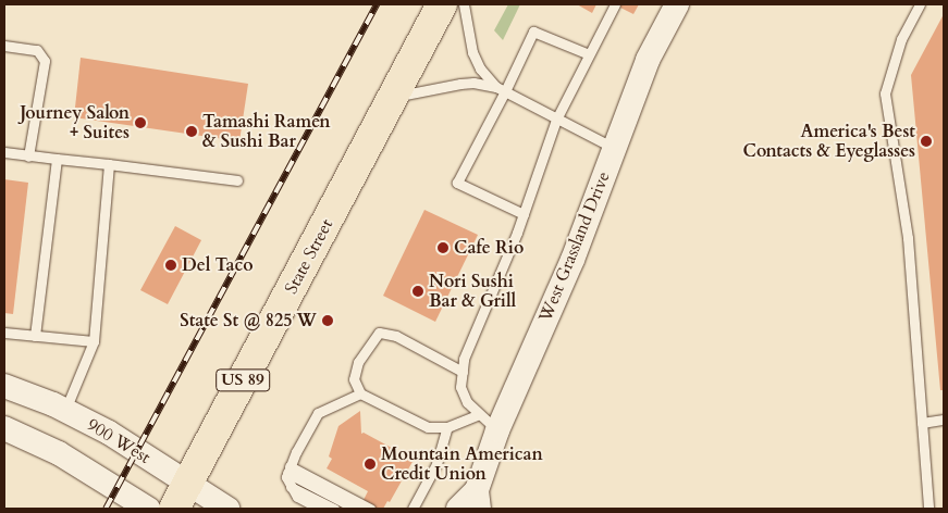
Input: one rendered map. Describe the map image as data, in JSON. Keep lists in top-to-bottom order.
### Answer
{
  "streets": {
    "main road": ["State Street", "US 89"],
    "street": ["West Grassland Drive", "900 West"]
  },
  "crossings": [
    ["State Street", "900 West"]
  ],
  "places": [
    "Journey Salon + Suites",
    "Tamashi Ramen & Sushi Bar",
    "America's Best Contacts & Eyeglasses",
    "Cafe Rio",
    "Del Taco",
    "Nori Sushi Bar & Grill",
    "State St @ 825 W",
    "Mountain American Credit Union"
  ]
}
